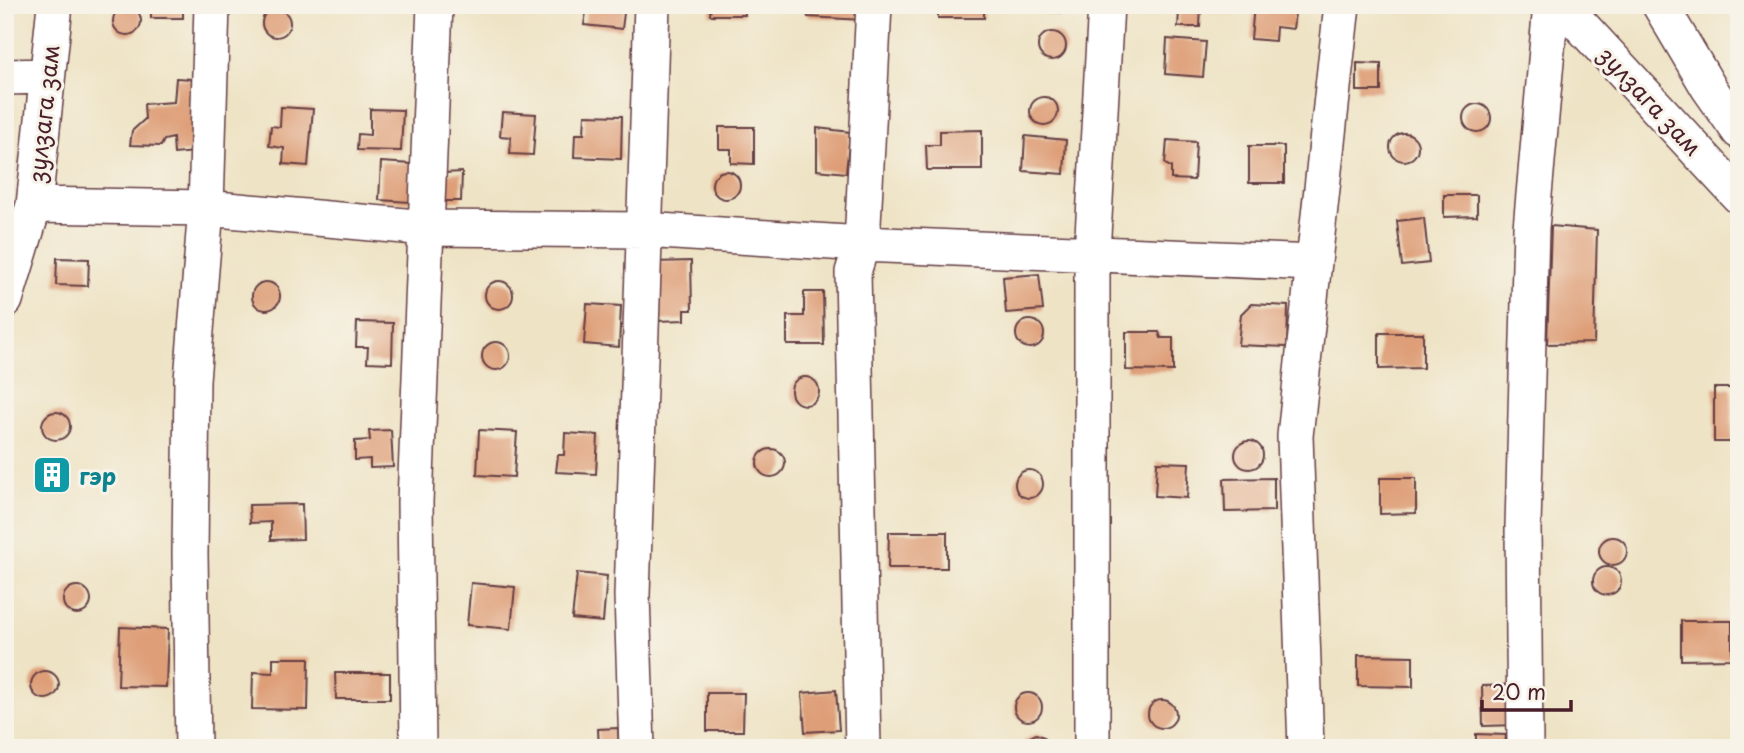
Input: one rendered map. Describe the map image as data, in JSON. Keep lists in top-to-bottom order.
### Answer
{
  "streets": {
    "street": ["зулзага зам"]
  },
  "places": {
    "building": ["гэр"]
  },
  "scale_bar": "20 m"
}
